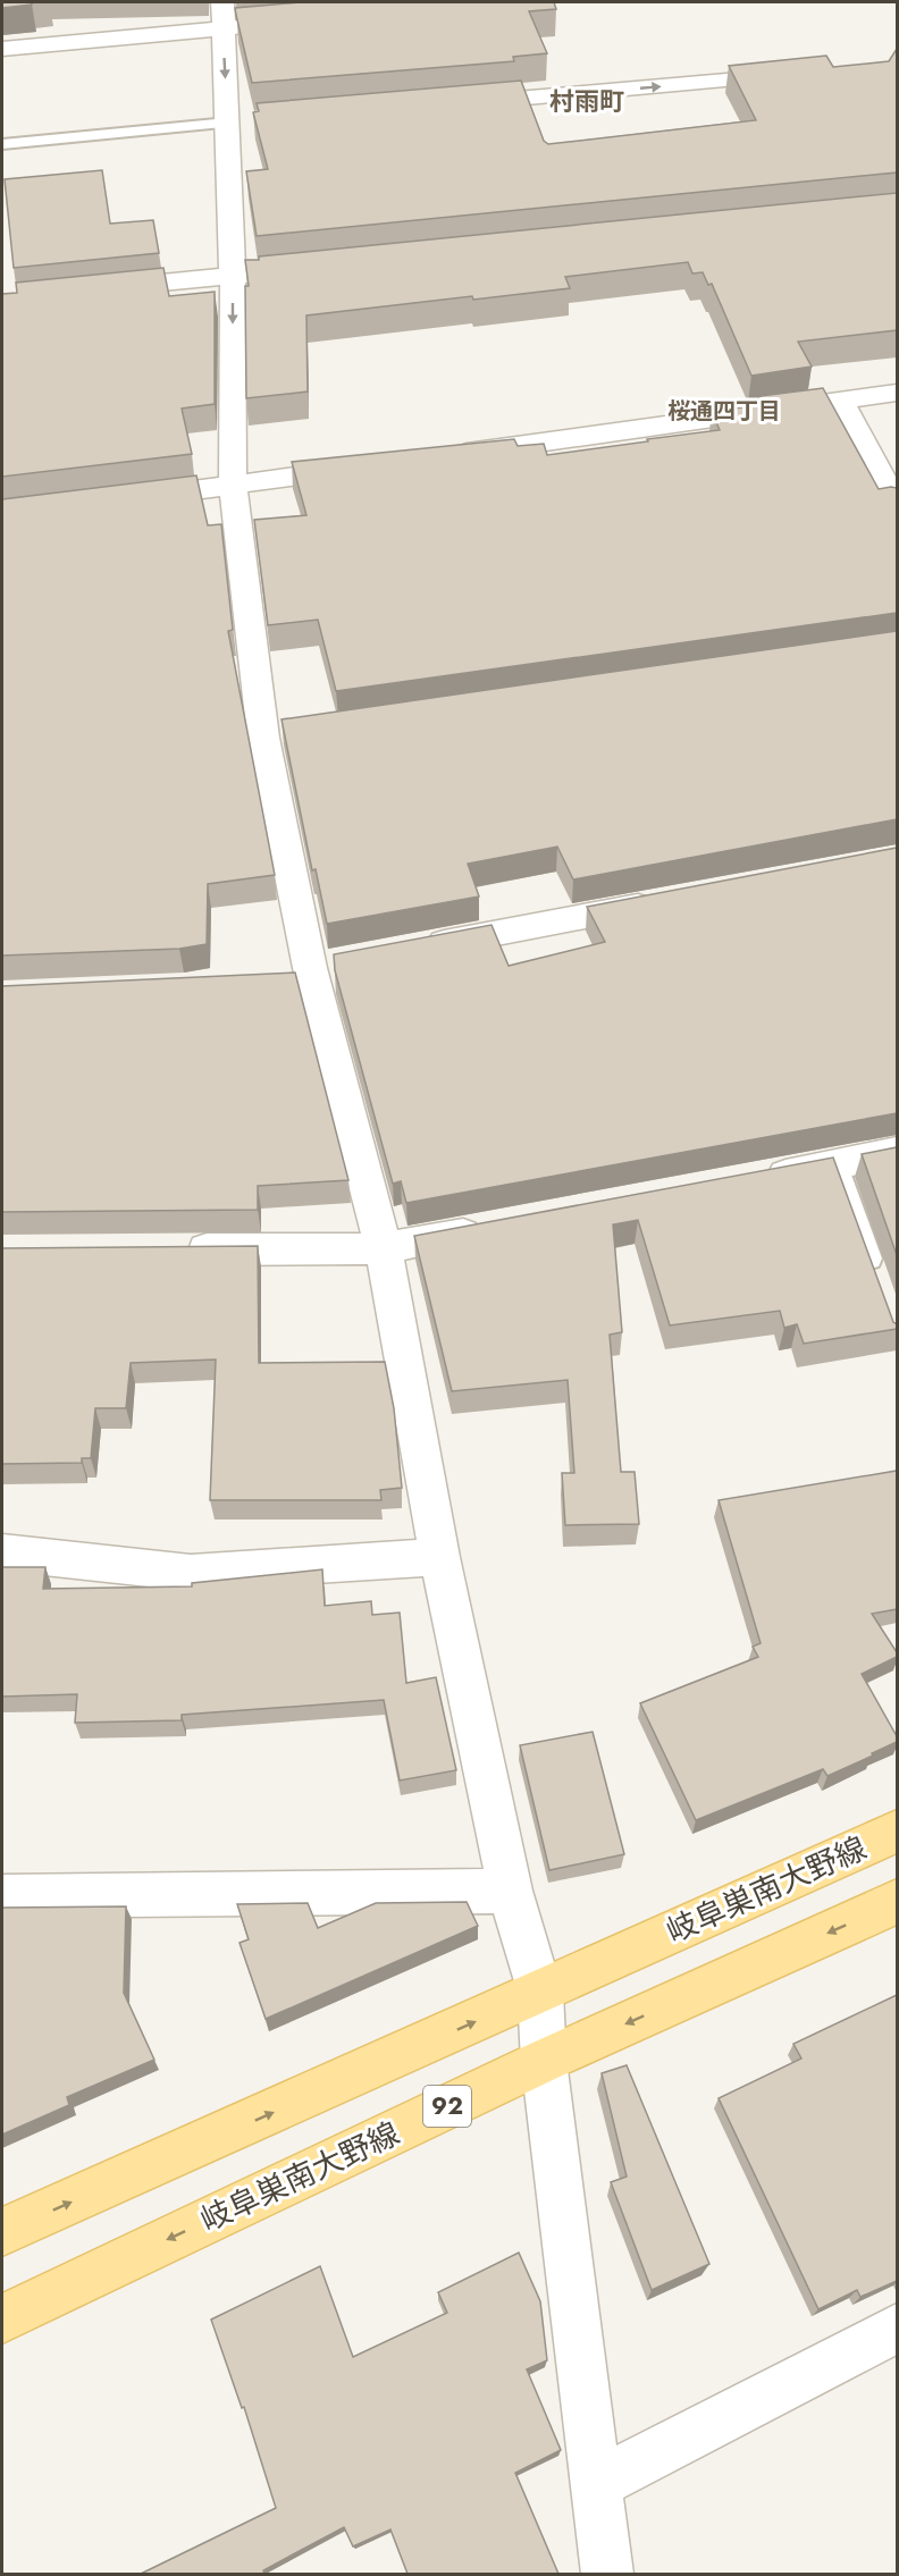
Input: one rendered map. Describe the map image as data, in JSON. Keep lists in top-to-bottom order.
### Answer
{
  "streets": {
    "main road": ["岐阜巣南大野線", "92"]
  },
  "districts": ["村雨町", "桜通四丁目"]
}
